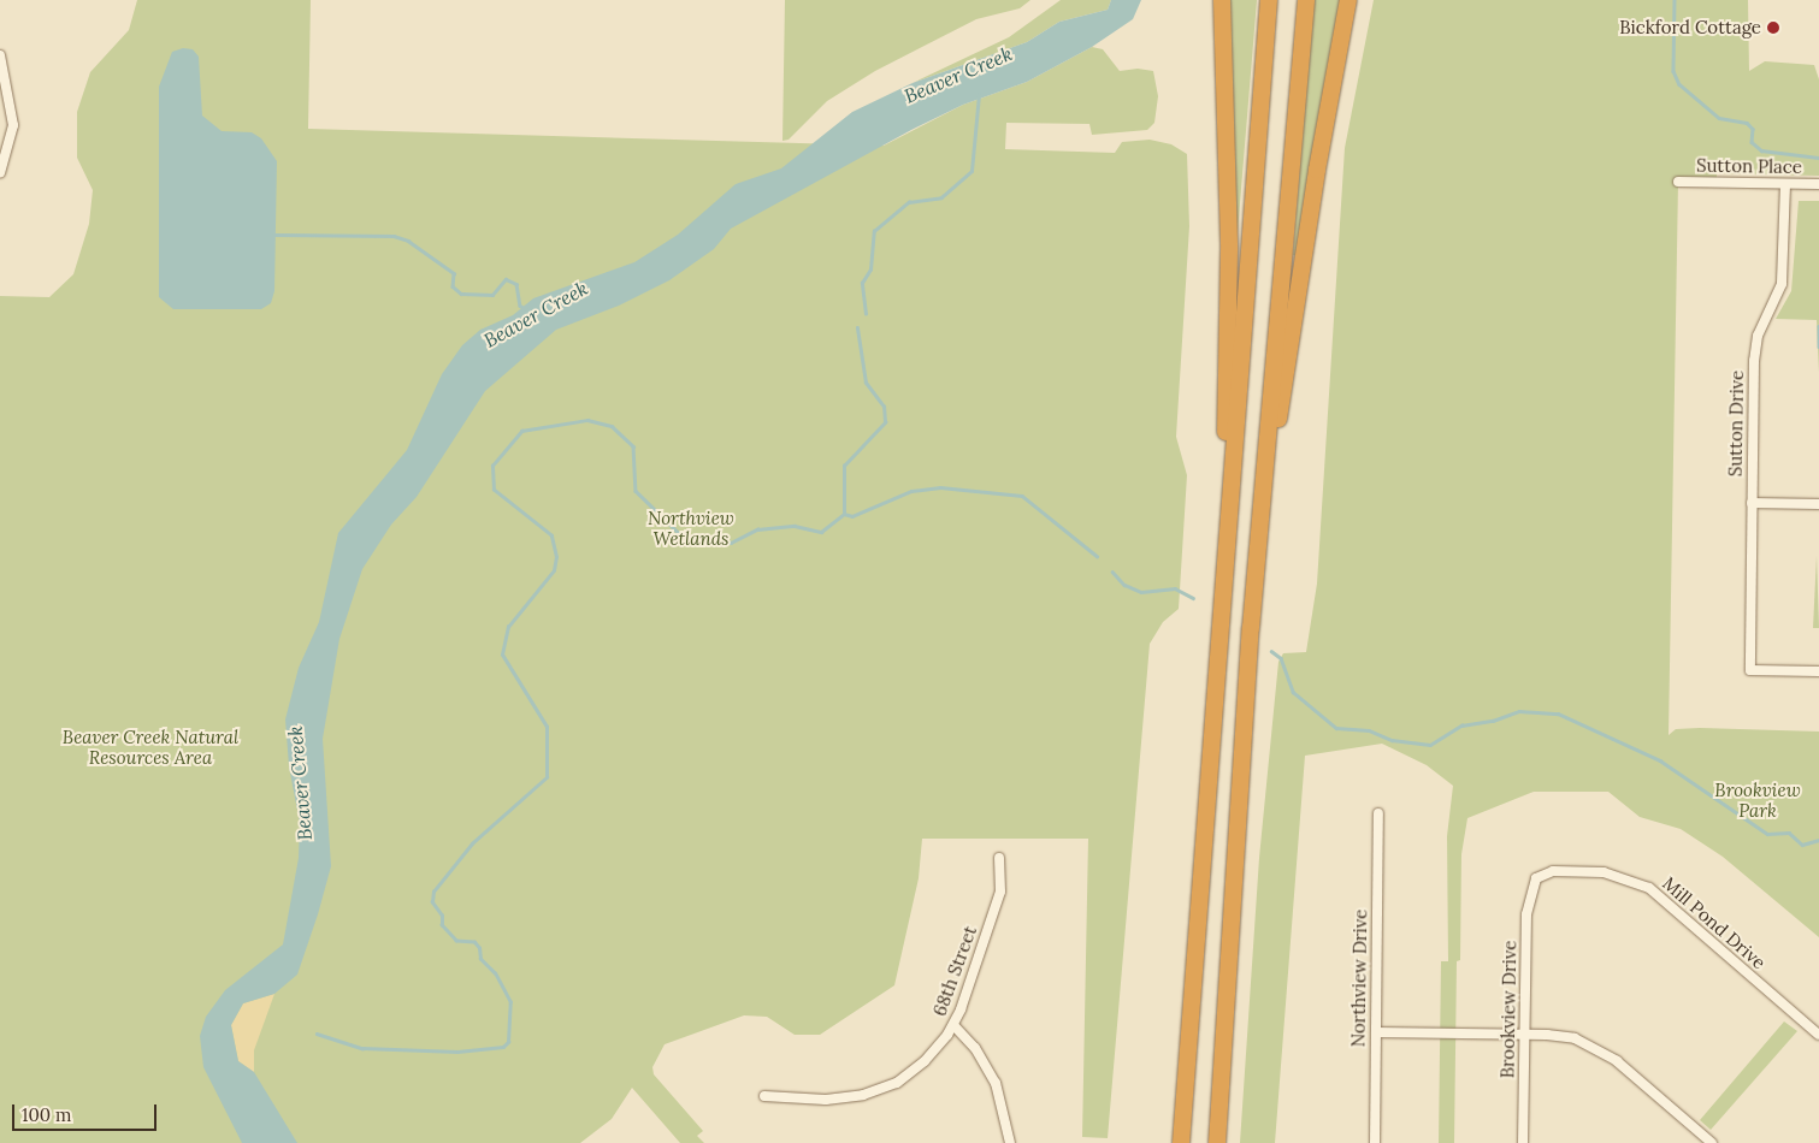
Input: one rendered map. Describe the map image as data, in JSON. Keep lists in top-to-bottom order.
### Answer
{
  "streets": {
    "street": [
      "Sutton Place",
      "Sutton Drive",
      "Mill Pond Drive",
      "68th Street",
      "Northview Drive",
      "Brookview Drive"
    ]
  },
  "crossings": [
    ["Sutton Place", "Sutton Drive"],
    ["Mill Pond Drive", "Brookview Drive"]
  ],
  "water": ["Beaver Creek"],
  "parks": ["Northview Wetlands", "Beaver Creek Natural Resources Area", "Brookview Park"],
  "places": ["Bickford Cottage"],
  "scale_bar": "100 m"
}
